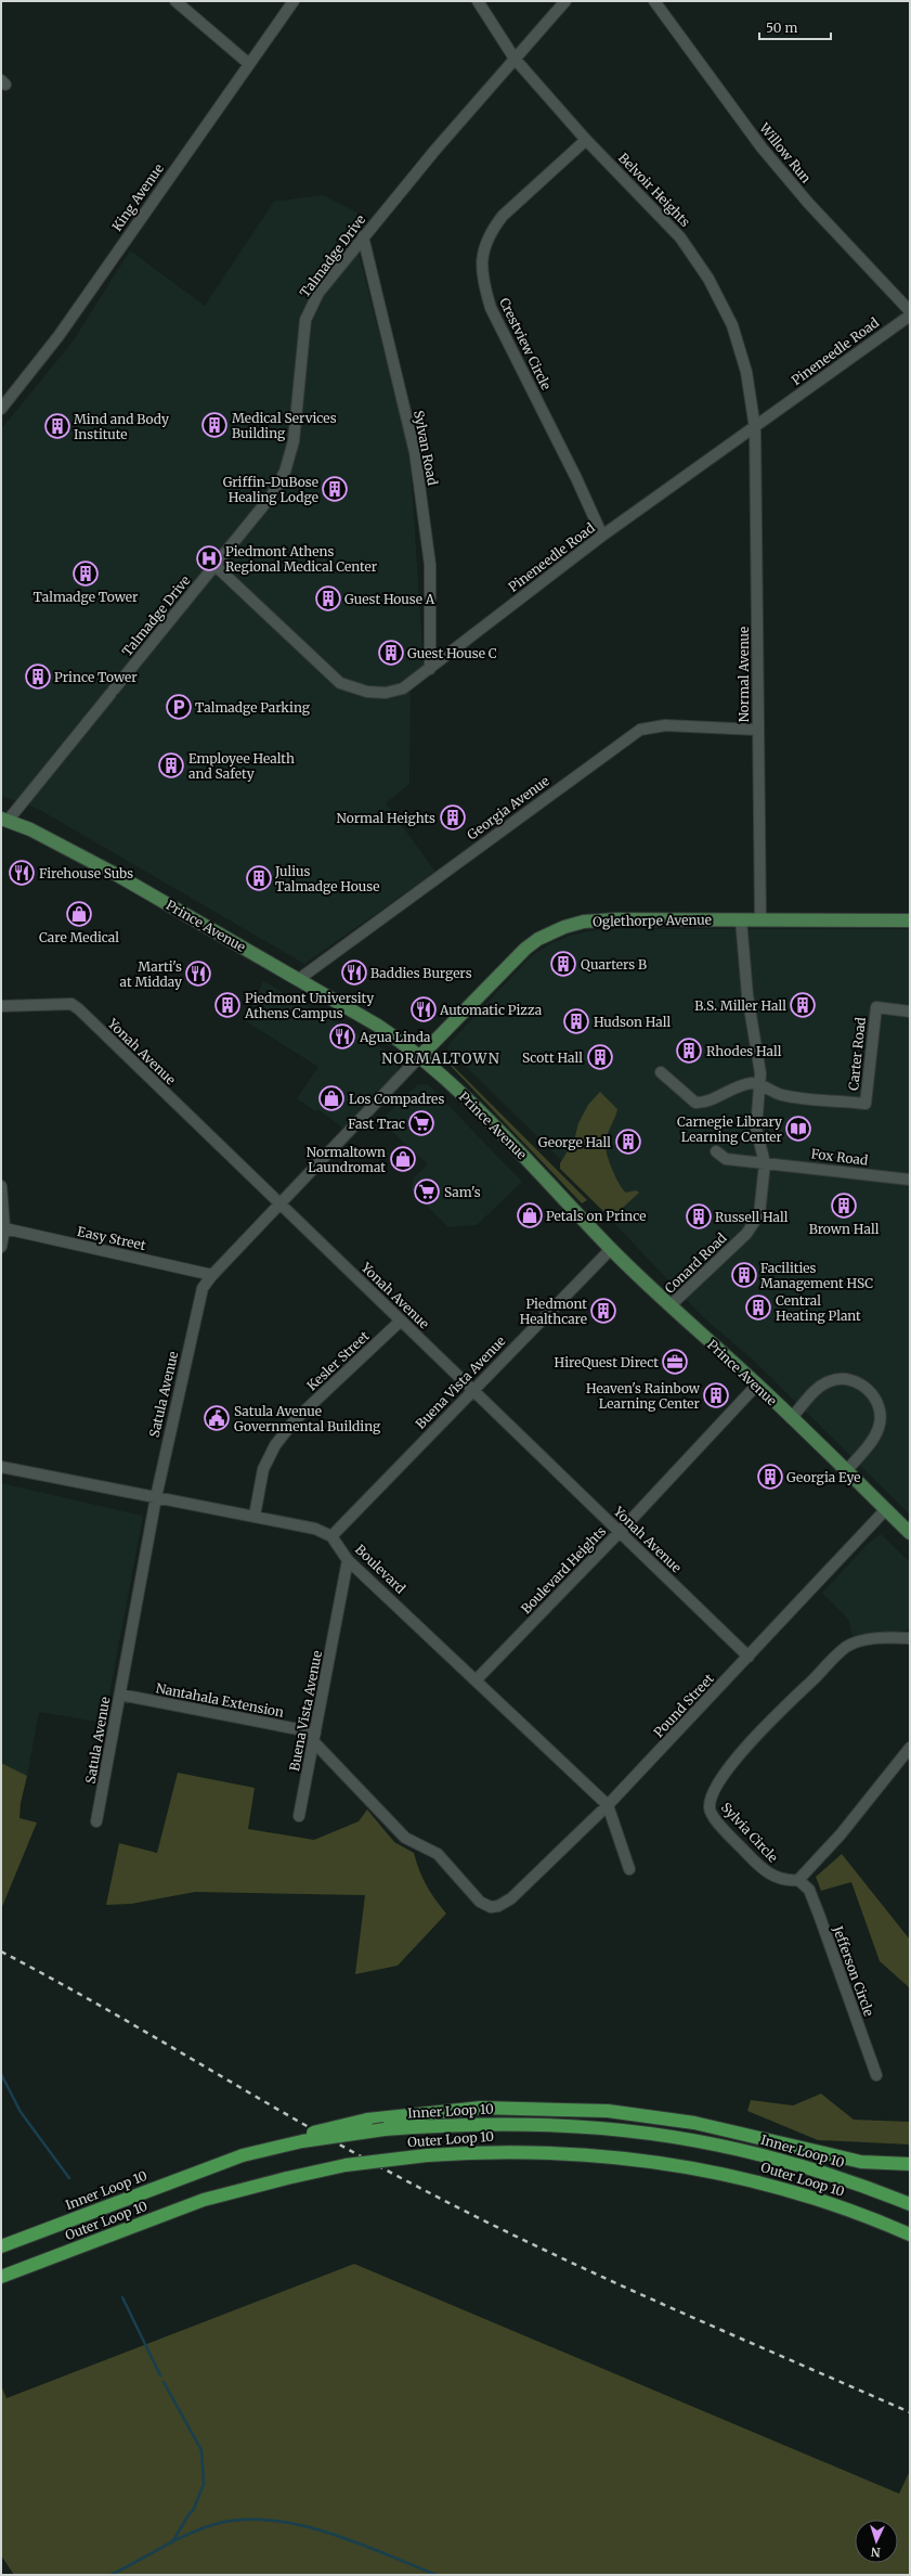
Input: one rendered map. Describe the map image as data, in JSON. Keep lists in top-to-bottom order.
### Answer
{
  "streets": {
    "highway": ["Inner Loop 10", "Outer Loop 10"],
    "main road": ["Oglethorpe Avenue", "Prince Avenue"],
    "street": [
      "Willow Run",
      "Belvoir Heights",
      "King Avenue",
      "Talmadge Drive",
      "Crestview Circle",
      "Pineneedle Road",
      "Sylvan Road",
      "Normal Avenue",
      "Georgia Avenue",
      "Yonah Avenue",
      "Carter Road",
      "Fox Road",
      "Easy Street",
      "Conard Road",
      "Kesler Street",
      "Buena Vista Avenue",
      "Satula Avenue",
      "Boulevard",
      "Boulevard Heights",
      "Nantahala Extension",
      "Pound Street",
      "Sylvia Circle",
      "Jefferson Circle"
    ]
  },
  "crossings": [
    ["Belvoir Heights", "Talmadge Drive"],
    ["Belvoir Heights", "Crestview Circle"],
    ["Belvoir Heights", "Pineneedle Road"],
    ["Belvoir Heights", "Normal Avenue"],
    ["Talmadge Drive", "Pineneedle Road"],
    ["Talmadge Drive", "Sylvan Road"],
    ["Talmadge Drive", "Prince Avenue"],
    ["Crestview Circle", "Pineneedle Road"],
    ["Pineneedle Road", "Sylvan Road"],
    ["Pineneedle Road", "Normal Avenue"],
    ["Normal Avenue", "Georgia Avenue"],
    ["Normal Avenue", "Oglethorpe Avenue"],
    ["Georgia Avenue", "Prince Avenue"],
    ["Oglethorpe Avenue", "Prince Avenue"],
    ["Oglethorpe Avenue", "Satula Avenue"],
    ["Prince Avenue", "Conard Road"],
    ["Prince Avenue", "Buena Vista Avenue"],
    ["Prince Avenue", "Satula Avenue"],
    ["Prince Avenue", "Boulevard Heights"],
    ["Prince Avenue", "Pound Street"],
    ["Yonah Avenue", "Kesler Street"],
    ["Yonah Avenue", "Buena Vista Avenue"],
    ["Yonah Avenue", "Satula Avenue"],
    ["Yonah Avenue", "Boulevard Heights"],
    ["Yonah Avenue", "Pound Street"],
    ["Fox Road", "Conard Road"],
    ["Easy Street", "Satula Avenue"],
    ["Buena Vista Avenue", "Boulevard"],
    ["Buena Vista Avenue", "Nantahala Extension"],
    ["Buena Vista Avenue", "Pound Street"],
    ["Satula Avenue", "Nantahala Extension"],
    ["Boulevard", "Boulevard Heights"],
    ["Boulevard", "Pound Street"],
    ["Nantahala Extension", "Pound Street"],
    ["Sylvia Circle", "Jefferson Circle"]
  ],
  "districts": ["NORMALTOWN"],
  "places": {
    "building": [
      "Medical Services Building",
      "Mind and Body Institute",
      "Griffin-DuBose Healing Lodge",
      "Talmadge Tower",
      "Guest House A",
      "Guest House C",
      "Prince Tower",
      "Employee Health and Safety",
      "Normal Heights",
      "Julius Talmadge House",
      "Quarters B",
      "Piedmont University Athens Campus",
      "B.S. Miller Hall",
      "Hudson Hall",
      "Rhodes Hall",
      "Scott Hall",
      "George Hall",
      "Brown Hall",
      "Russell Hall",
      "Facilities Management HSC",
      "Central Heating Plant",
      "Piedmont Healthcare",
      "Heaven's Rainbow Learning Center",
      "Georgia Eye"
    ],
    "hospital": ["Piedmont Athens Regional Medical Center"],
    "parking": ["Talmadge Parking"],
    "restaurant": [
      "Firehouse Subs",
      "Baddies Burgers",
      "Marti's at Midday",
      "Automatic Pizza",
      "Agua Linda"
    ],
    "shop": [
      "Care Medical",
      "Los Compadres",
      "Normaltown Laundromat",
      "Petals on Prince"
    ],
    "supermarket": ["Fast Trac", "Sam's"],
    "library": ["Carnegie Library Learning Center"],
    "office": ["HireQuest Direct"],
    "public building": ["Satula Avenue Governmental Building"]
  },
  "scale_bar": "50 m",
  "north": "bottom"
}
